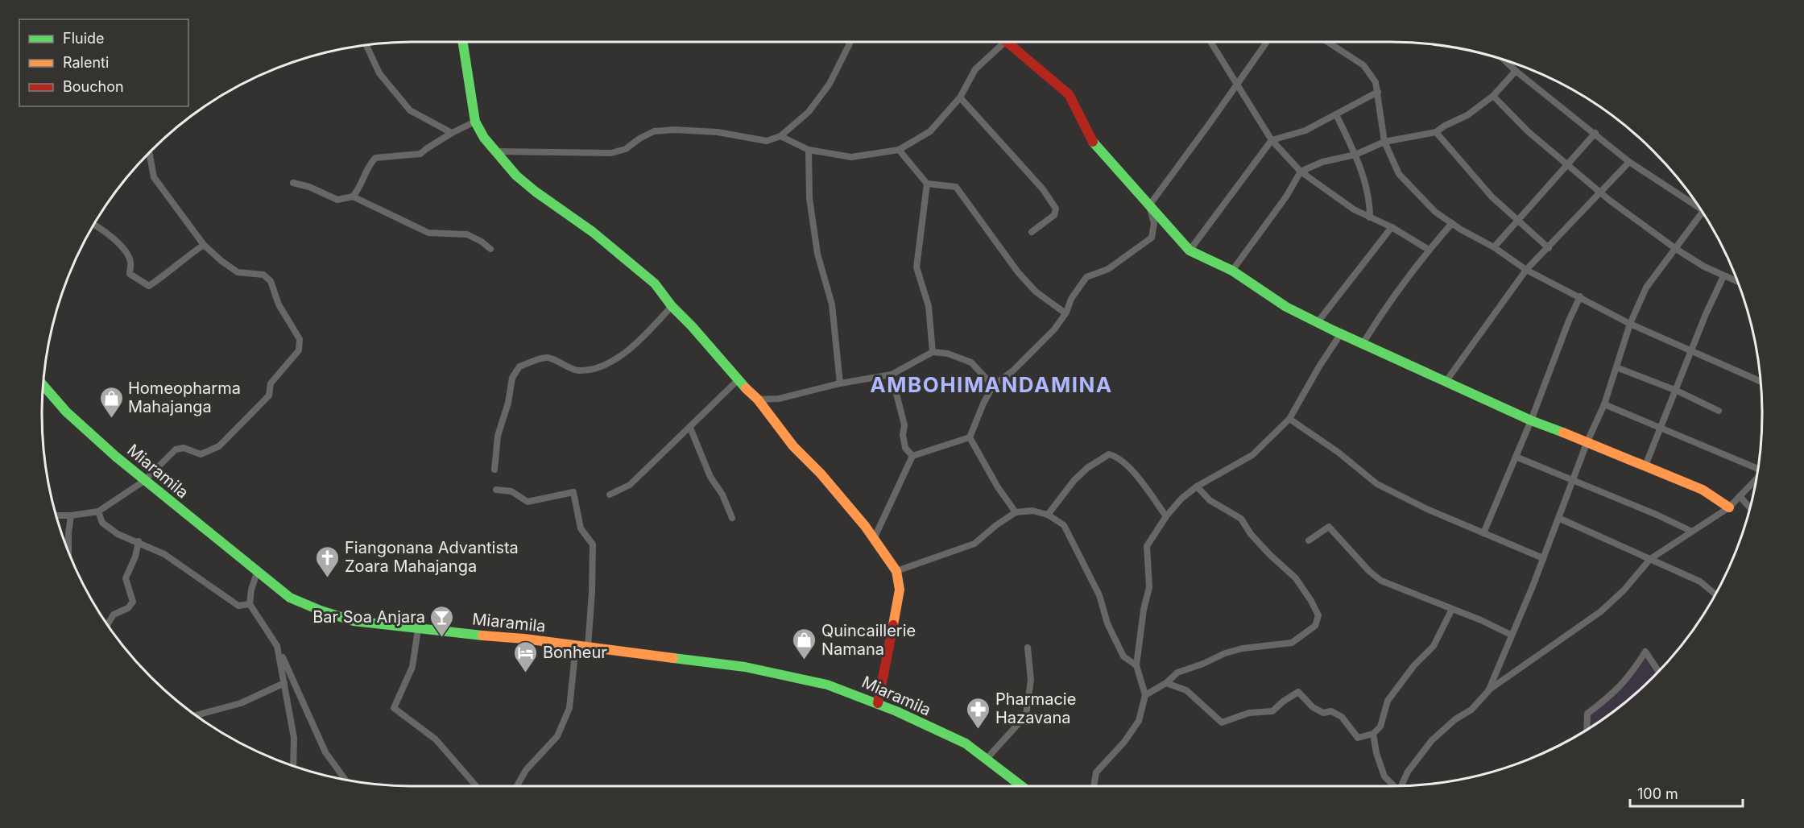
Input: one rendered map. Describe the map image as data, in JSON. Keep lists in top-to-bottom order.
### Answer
{
  "streets": {
    "street": ["Miaramila"]
  },
  "districts": ["AMBOHIMANDAMINA"],
  "places": {
    "shop": ["Homeopharma Mahajanga", "Quincaillerie Namana"],
    "church": ["Fiangonana Advantista Zoara Mahajanga"],
    "bar": ["Bar Soa Anjara"],
    "hotel": ["Bonheur"],
    "pharmacy": ["Pharmacie Hazavana"]
  },
  "legend": ["Fluide", "Ralenti", "Bouchon"],
  "scale_bar": "100 m"
}
